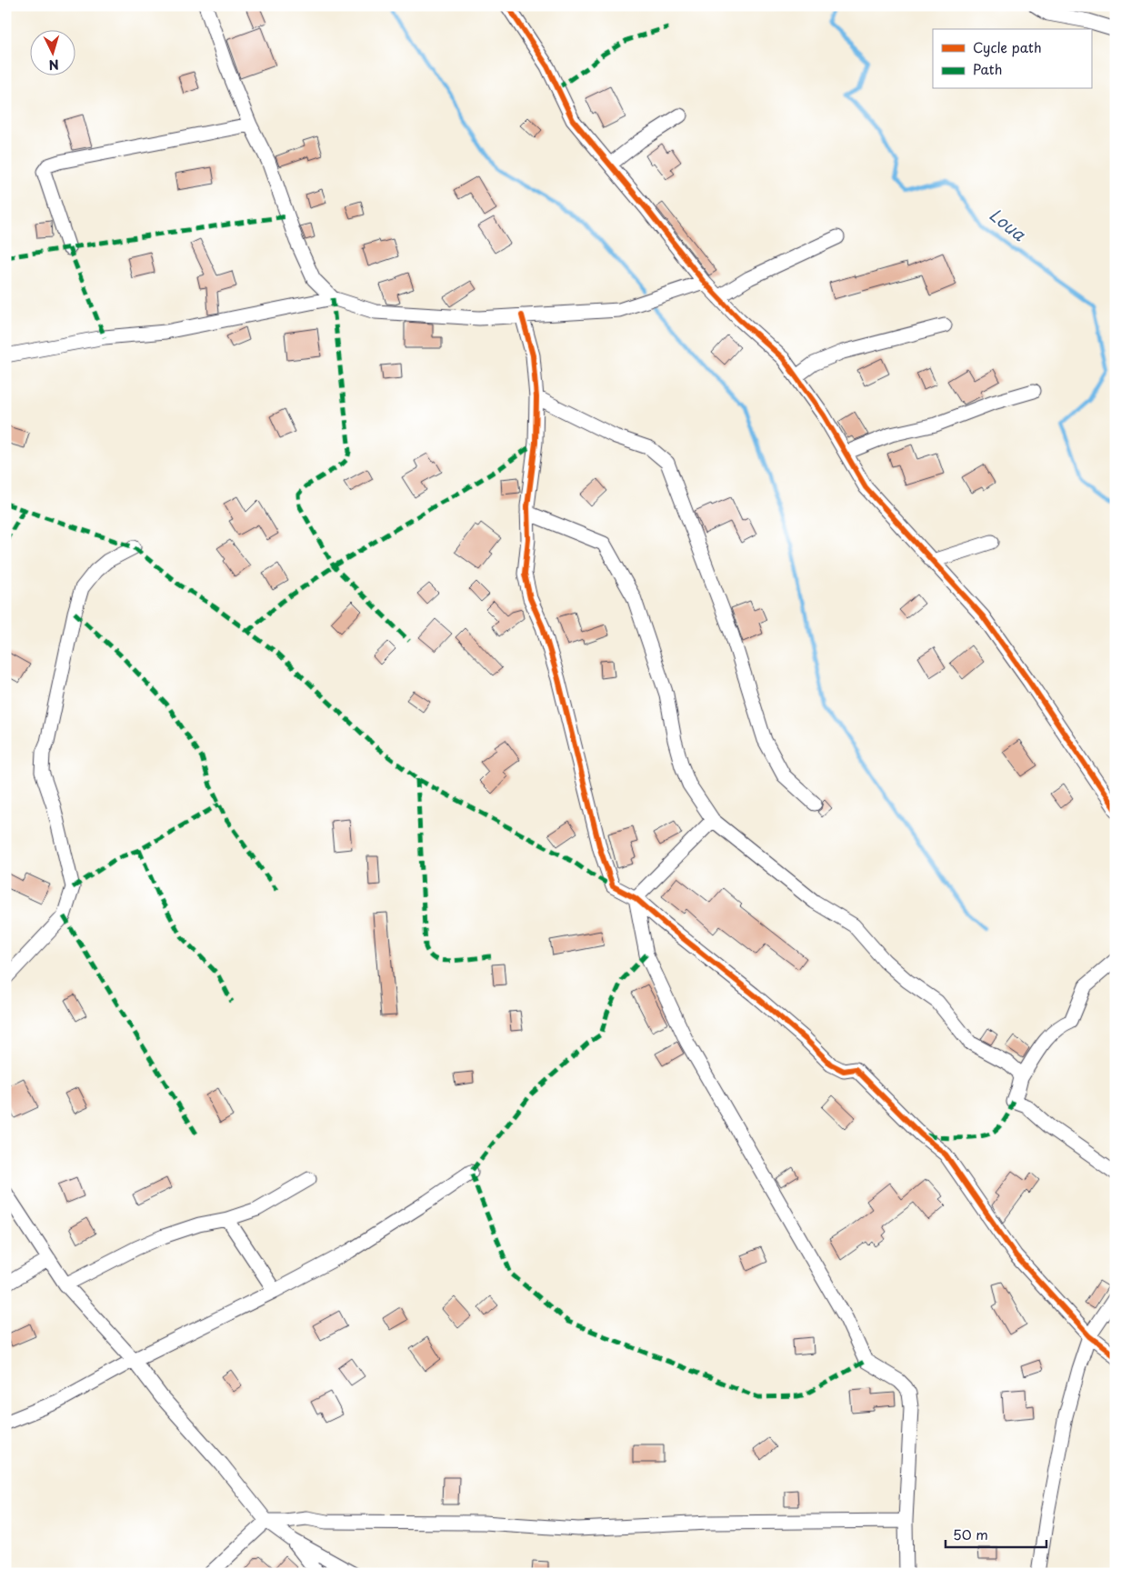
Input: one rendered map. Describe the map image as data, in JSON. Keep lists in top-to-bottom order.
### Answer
{
  "water": ["Loua"],
  "legend": ["Cycle path", "Path"],
  "scale_bar": "50 m",
  "north": "bottom"
}
